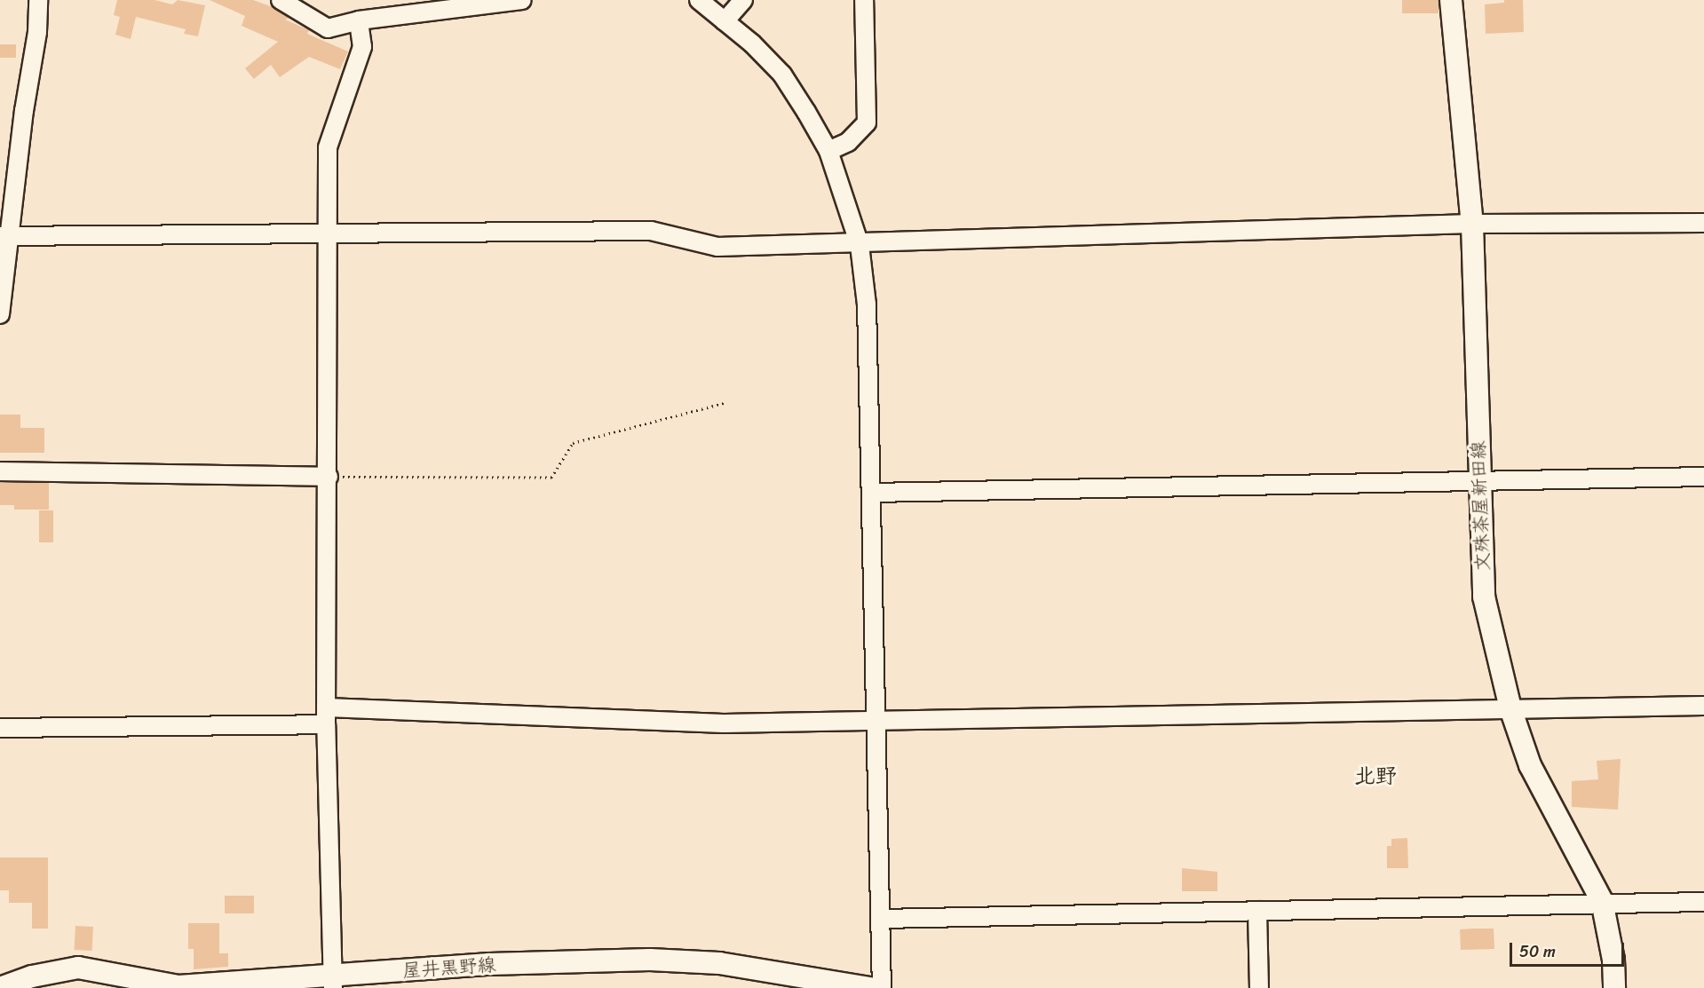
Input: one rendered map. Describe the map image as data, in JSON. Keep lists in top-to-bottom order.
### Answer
{
  "streets": {
    "main road": ["文殊茶屋新田線", "屋井黒野線"]
  },
  "districts": ["北野"],
  "scale_bar": "50 m"
}
